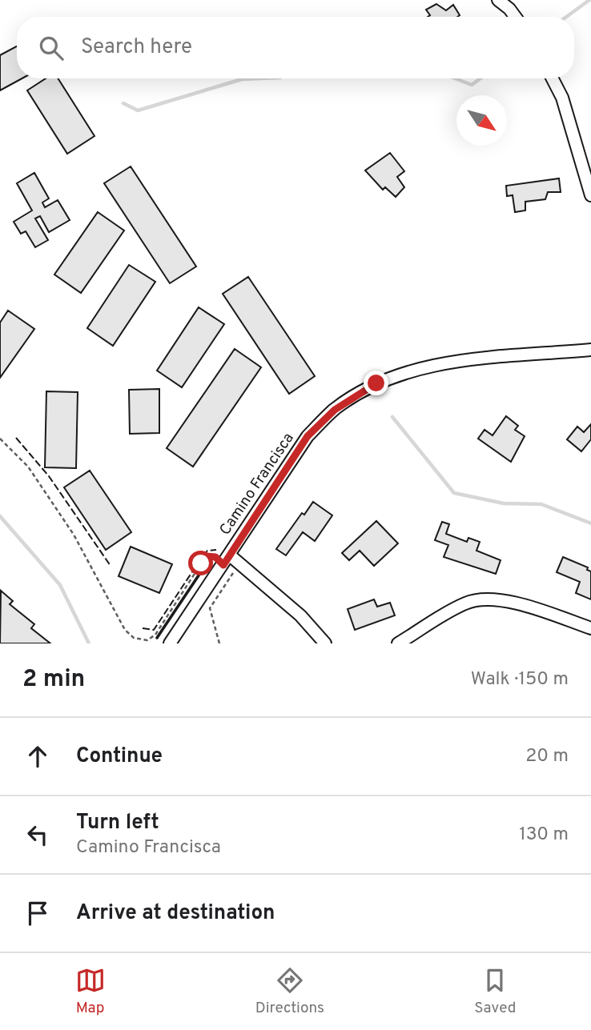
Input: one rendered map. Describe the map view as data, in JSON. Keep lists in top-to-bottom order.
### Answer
{
  "streets": {
    "street": ["Camino Francisca"]
  },
  "north": "bottom right",
  "page": {
    "search": "Search here",
    "heading": ["2 min", "Walk · 150 m"],
    "list": [
      ["Continue", "20 m"],
      ["Turn left", "Camino Francisca", "130 m"],
      "Arrive at destination"
    ],
    "nav": ["Map", "Directions", "Saved"]
  }
}
